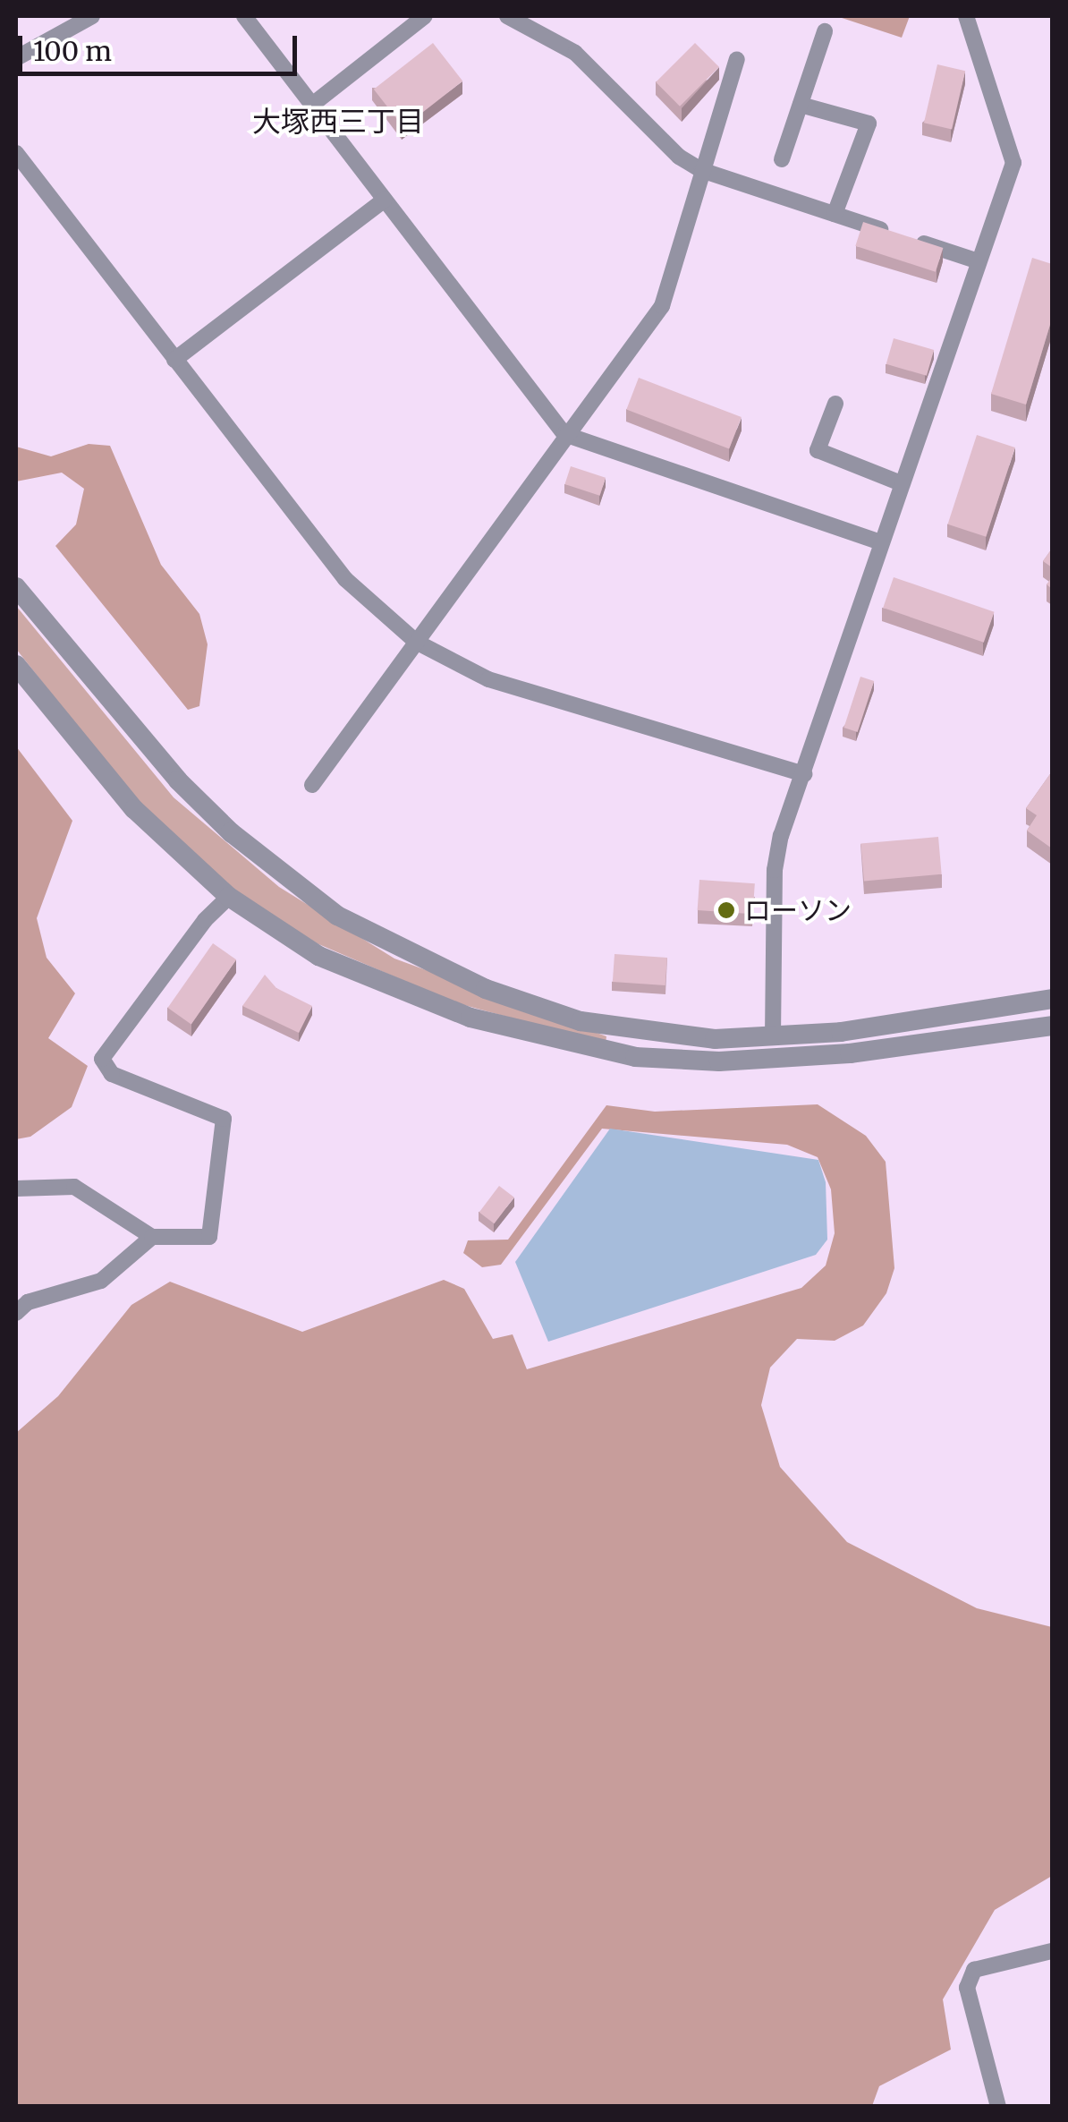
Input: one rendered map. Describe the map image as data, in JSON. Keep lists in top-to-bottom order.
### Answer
{
  "districts": ["大塚西三丁目"],
  "places": ["ローソン"],
  "scale_bar": "100 m"
}
